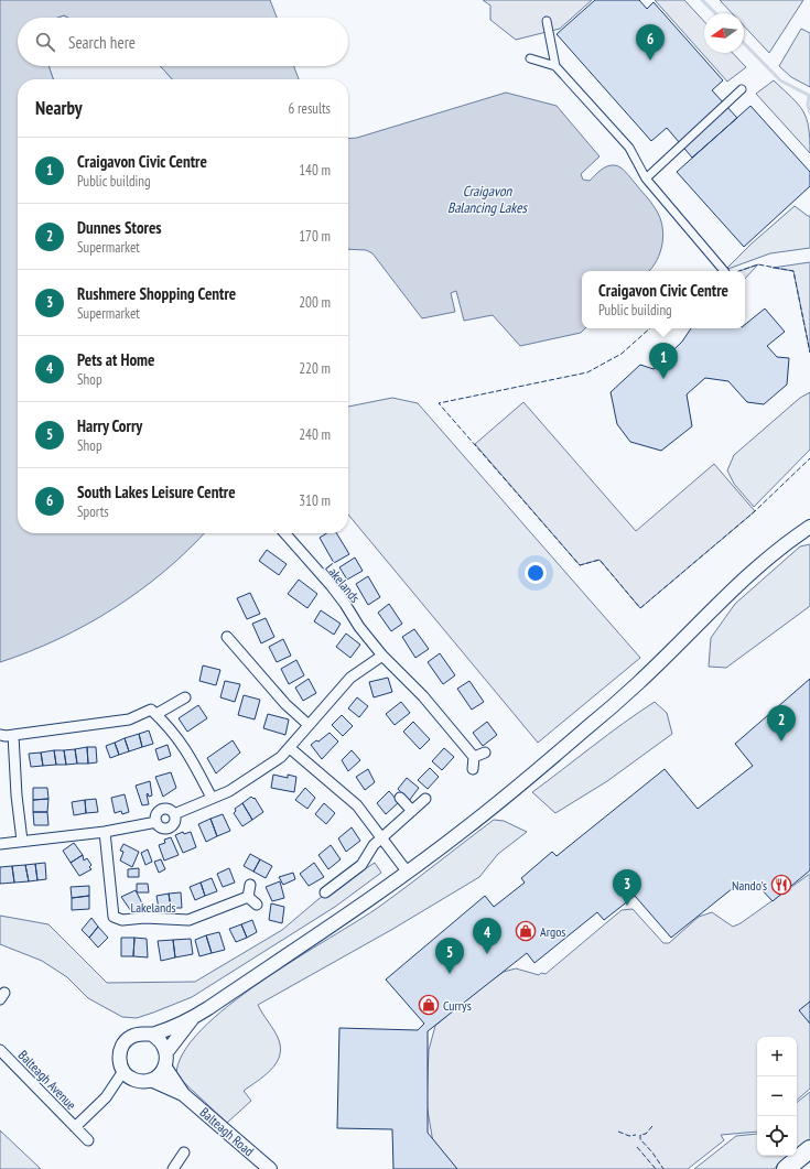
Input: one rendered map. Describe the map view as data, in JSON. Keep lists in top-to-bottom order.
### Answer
{
  "streets": {
    "street": ["Lakelands", "Balteagh Avenue", "Balteagh Road"]
  },
  "crossings": [
    ["Balteagh Avenue", "Balteagh Road"]
  ],
  "water": ["Craigavon Balancing Lakes"],
  "places": {
    "restaurant": ["Nando's"],
    "shop": ["Argos", "Currys"]
  },
  "north": "left",
  "page": {
    "search": "Search here",
    "pins": [
      "6",
      "1",
      "2",
      "3",
      "4",
      "5"
    ],
    "heading": ["Nearby", "6 results"],
    "list": [
      {
        "mark": "1",
        "name": "Craigavon Civic Centre",
        "note": "Public building",
        "value": "140 m"
      },
      {
        "mark": "2",
        "name": "Dunnes Stores",
        "note": "Supermarket",
        "value": "170 m"
      },
      {
        "mark": "3",
        "name": "Rushmere Shopping Centre",
        "note": "Supermarket",
        "value": "200 m"
      },
      {
        "mark": "4",
        "name": "Pets at Home",
        "note": "Shop",
        "value": "220 m"
      },
      {
        "mark": "5",
        "name": "Harry Corry",
        "note": "Shop",
        "value": "240 m"
      },
      {
        "mark": "6",
        "name": "South Lakes Leisure Centre",
        "note": "Sports",
        "value": "310 m"
      }
    ],
    "popup": ["Craigavon Civic Centre", "Public building"],
    "map_buttons": ["+", "−"]
  }
}
